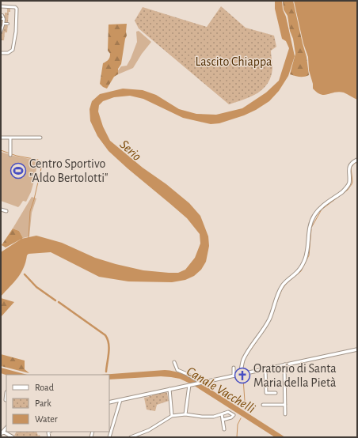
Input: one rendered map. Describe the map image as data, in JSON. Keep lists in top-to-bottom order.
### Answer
{
  "water": ["Serio", "Canale Vacchelli"],
  "parks": ["Lascito Chiappa"],
  "places": {
    "sports": ["Centro Sportivo \"Aldo Bertolotti\""],
    "church": ["Oratorio di Santa Maria della Pietà"]
  },
  "legend": ["Road", "Park", "Water"]
}
